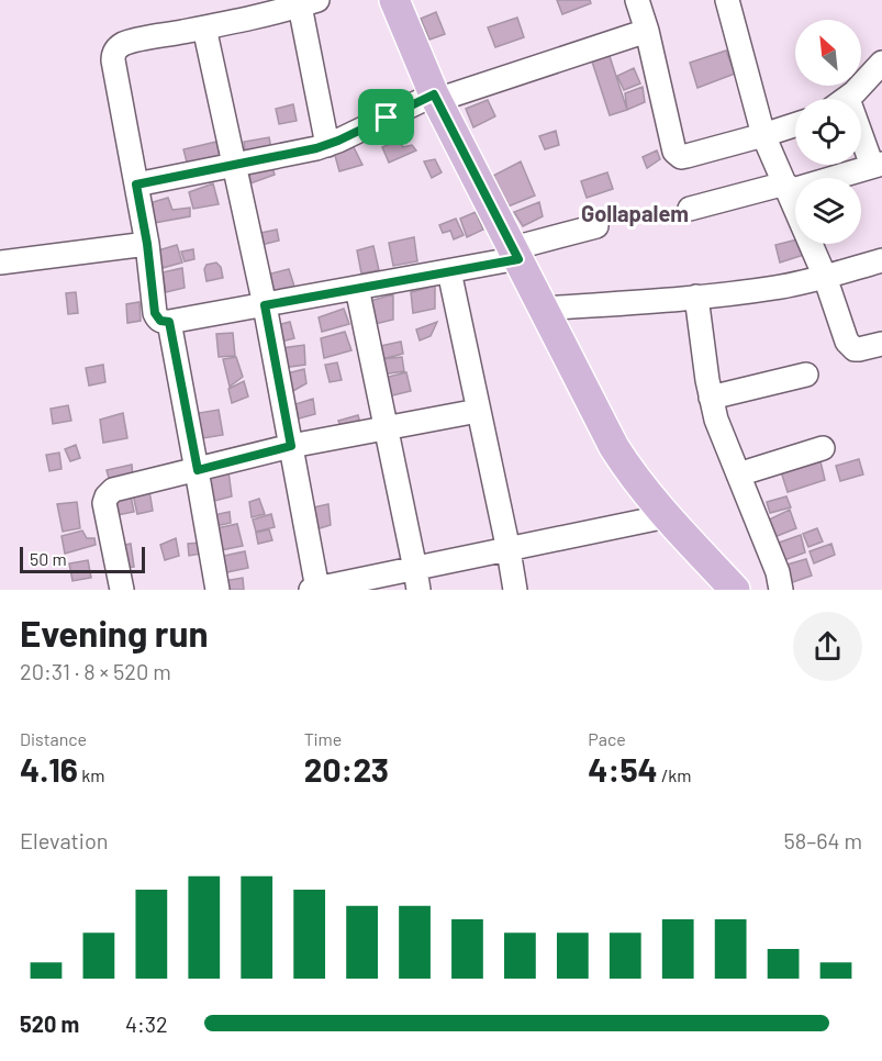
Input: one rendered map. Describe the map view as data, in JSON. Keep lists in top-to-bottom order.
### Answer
{
  "districts": ["Gollapalem"],
  "scale_bar": "50 m",
  "north": "top left",
  "page": {
    "scale": "50 m",
    "heading": ["Evening run", "20:31 · 8 × 520 m"],
    "stats": [
      ["Distance", "4.16 km"],
      ["Time", "20:23"],
      ["Pace", "4:54 /km"]
    ],
    "chart": ["Elevation", "58–64 m"],
    "list": [
      {
        "name": "520 m",
        "note": "4:32"
      }
    ]
  }
}
